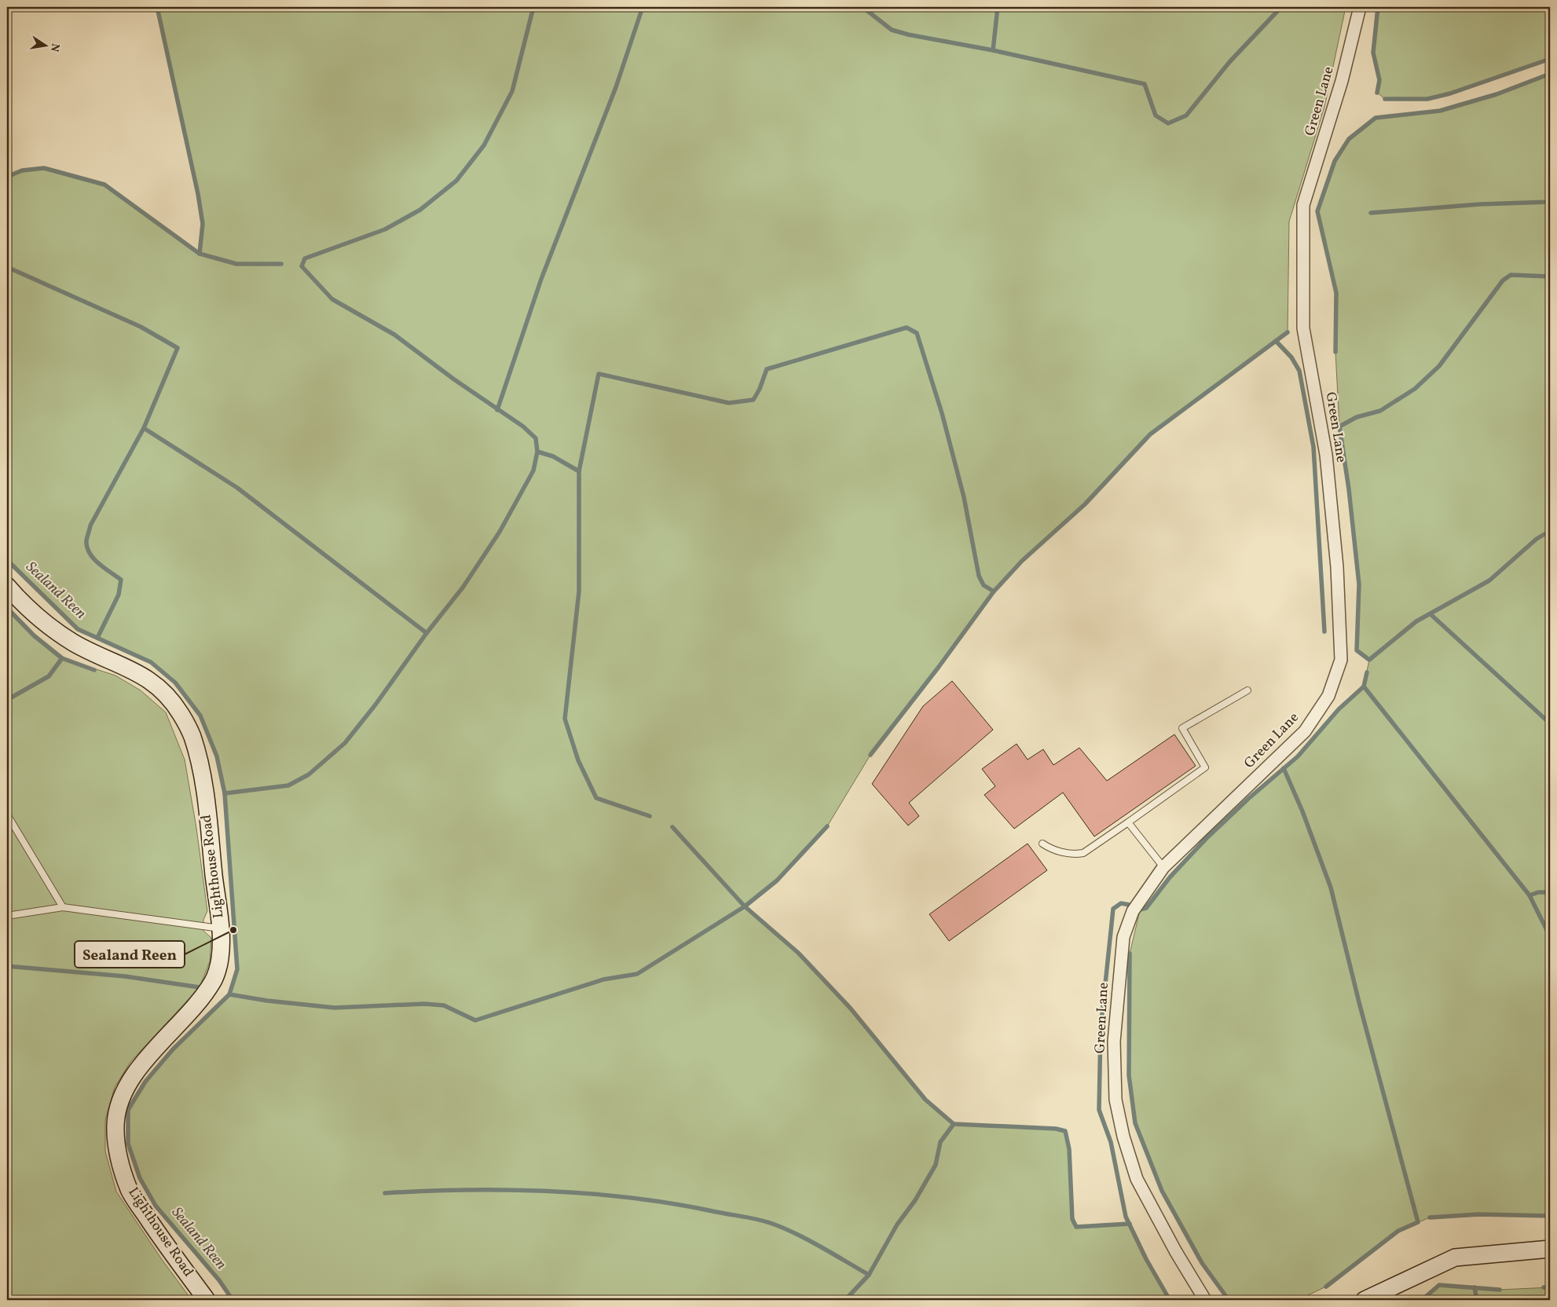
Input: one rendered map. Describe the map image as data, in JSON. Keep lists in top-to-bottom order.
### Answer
{
  "streets": {
    "main road": ["Lighthouse Road"],
    "street": ["Green Lane"]
  },
  "water": ["Sealand Reen"],
  "places": ["Sealand Reen"],
  "north": "right"
}
